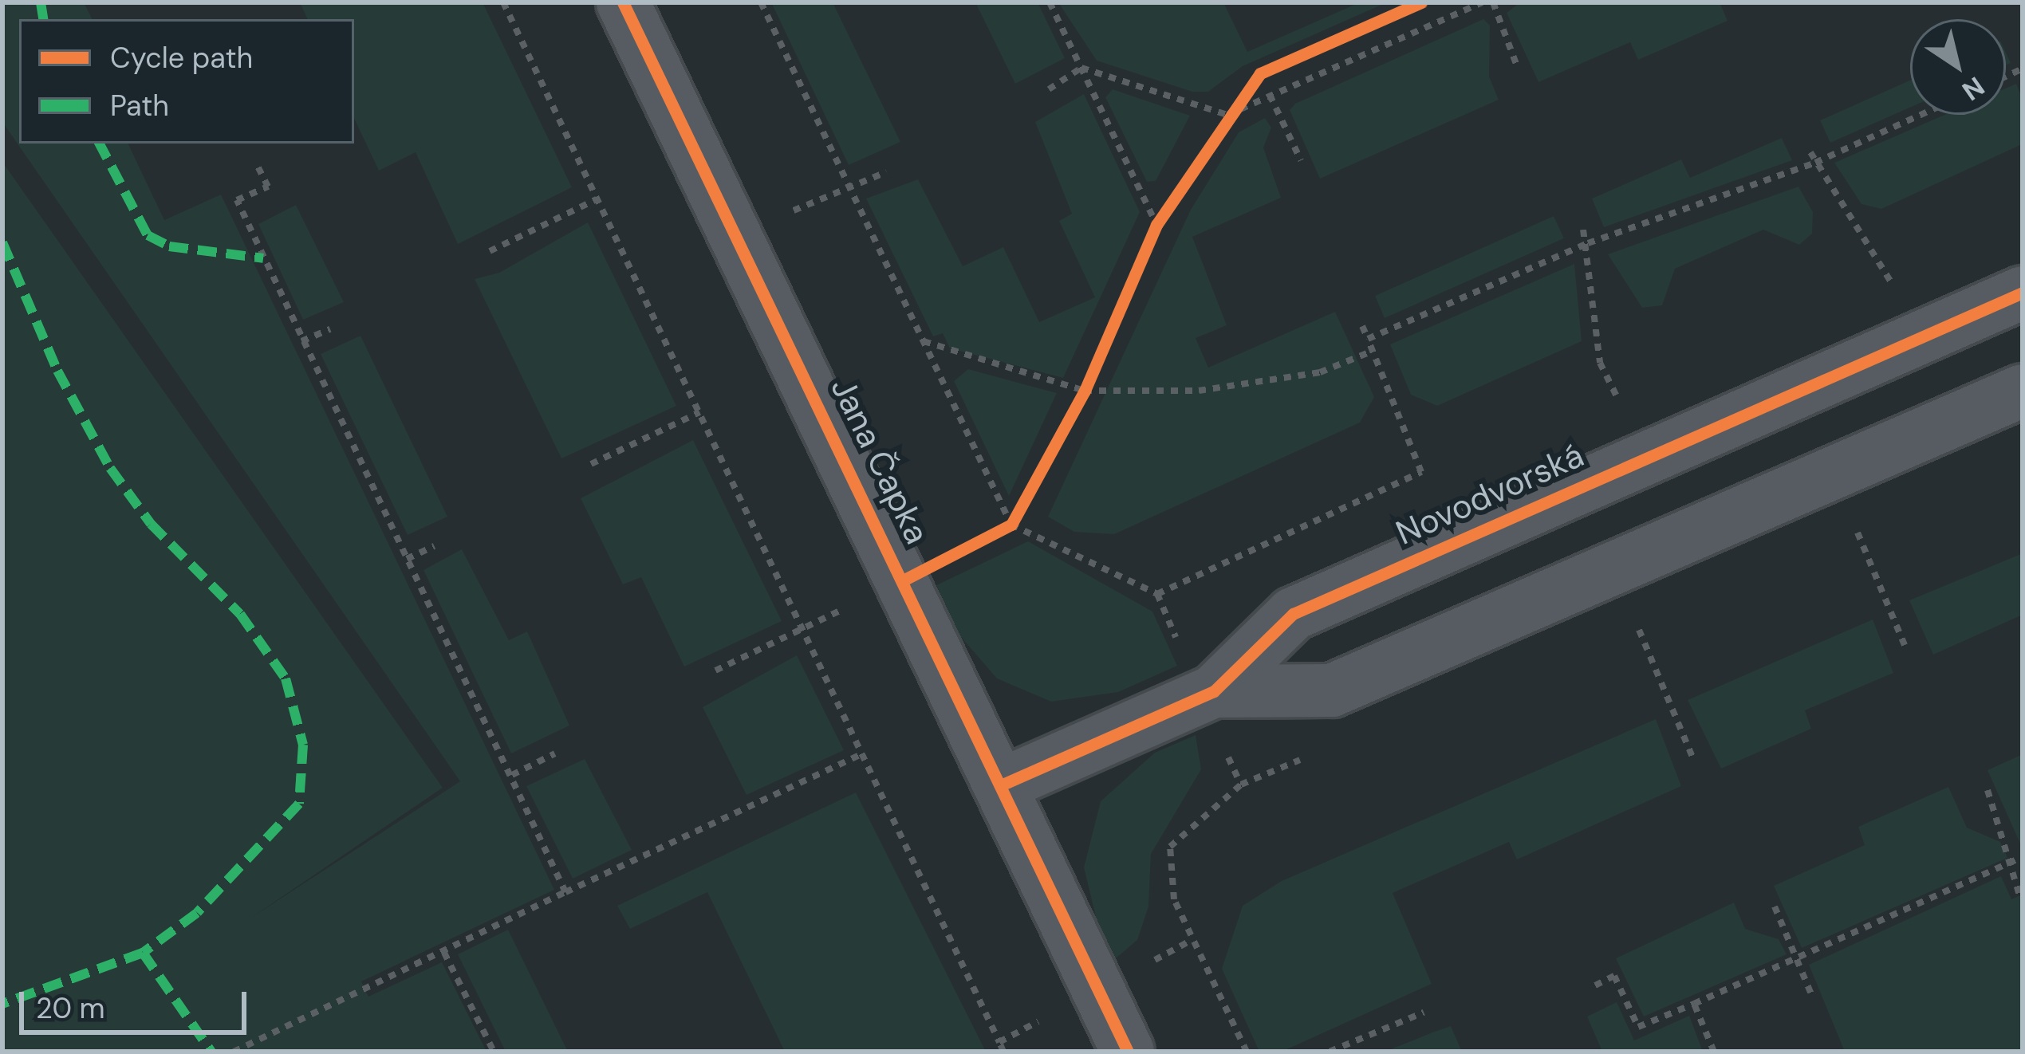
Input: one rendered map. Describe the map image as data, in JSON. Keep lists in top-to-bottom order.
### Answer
{
  "streets": {
    "street": ["Jana Čapka", "Novodvorská"]
  },
  "crossings": [
    ["Jana Čapka", "Novodvorská"]
  ],
  "legend": ["Cycle path", "Path"],
  "scale_bar": "20 m",
  "north": "bottom right"
}
